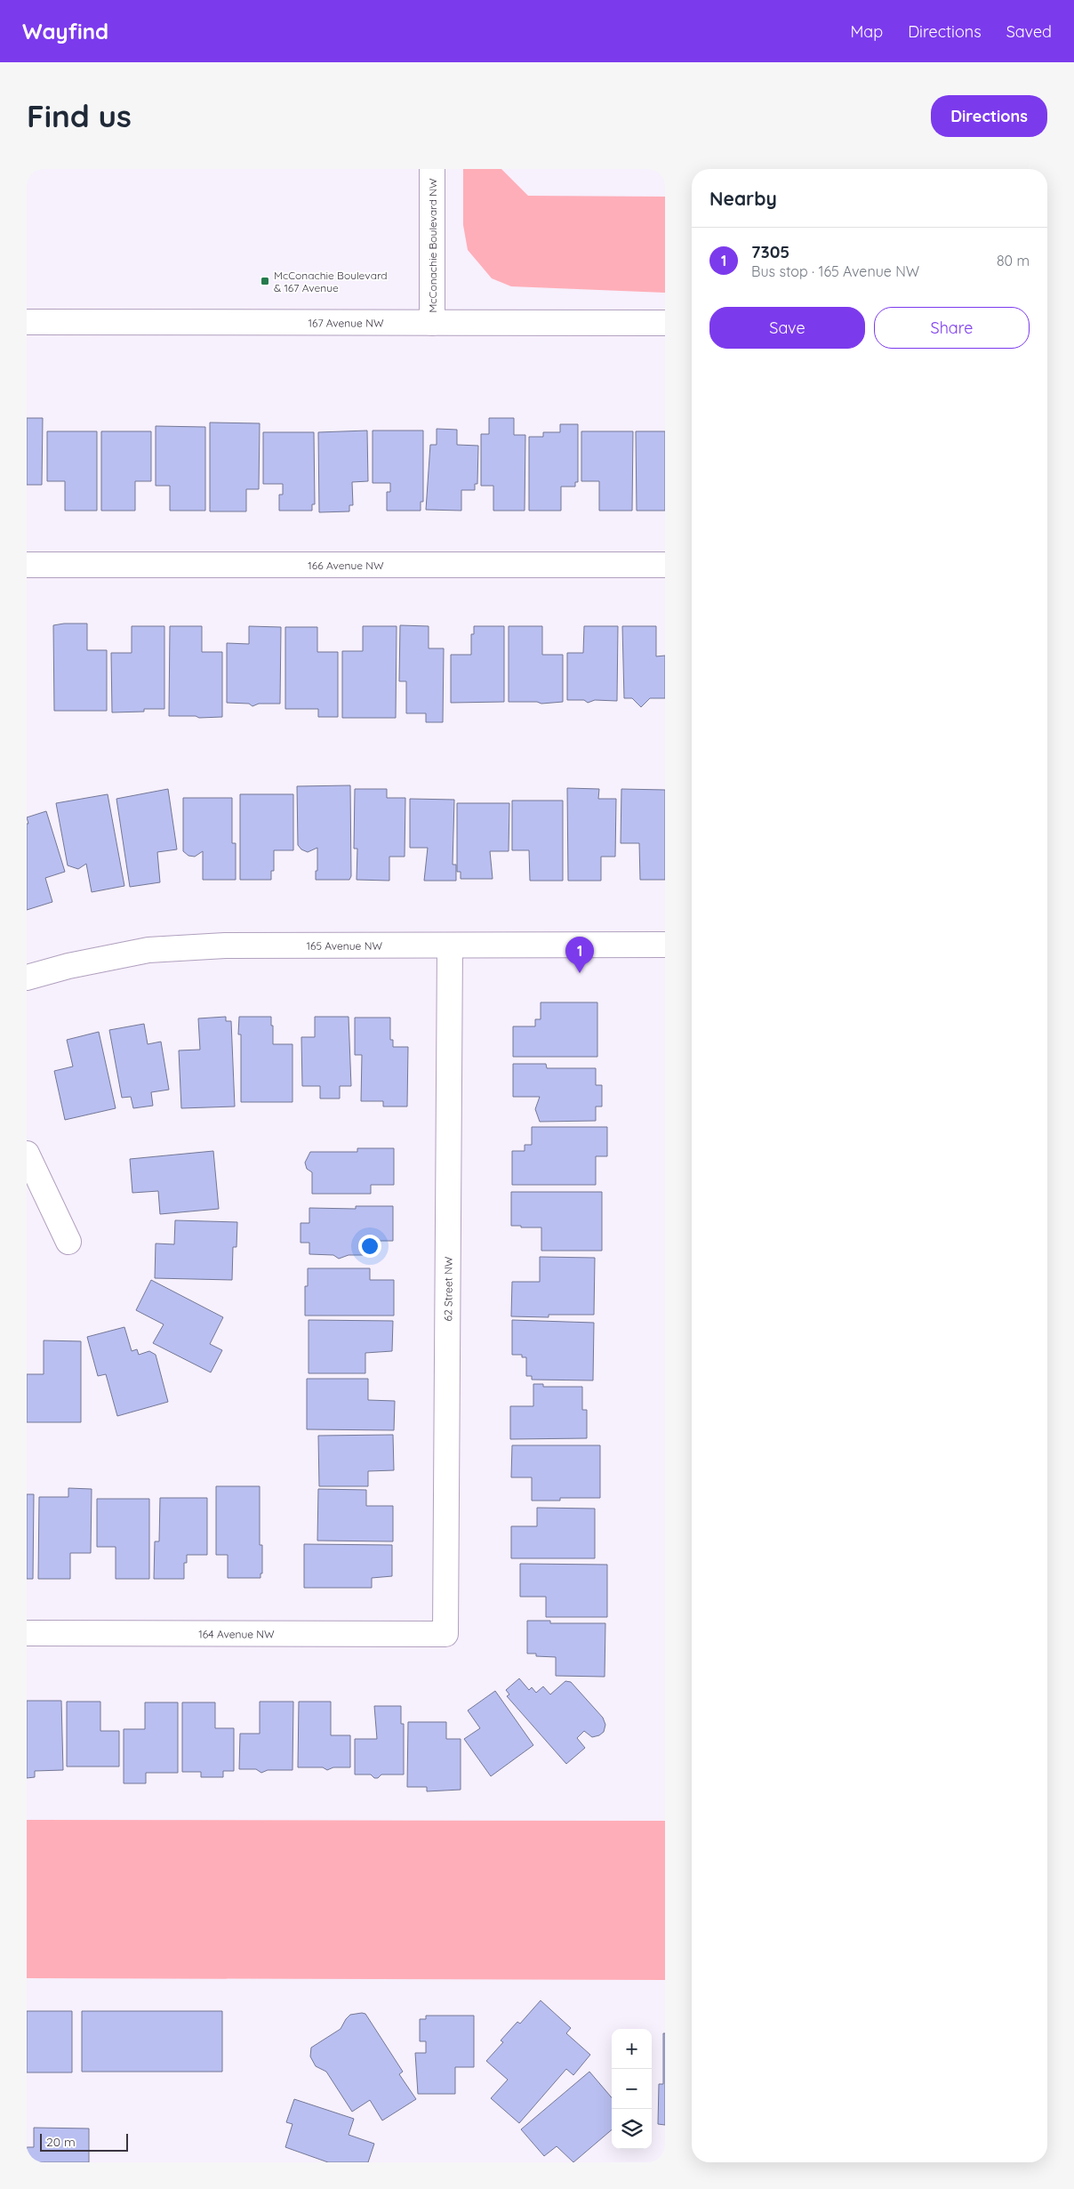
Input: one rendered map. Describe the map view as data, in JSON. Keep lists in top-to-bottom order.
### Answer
{
  "streets": {
    "street": [
      "McConachie Boulevard NW",
      "167 Avenue NW",
      "166 Avenue NW",
      "165 Avenue NW",
      "62 Street NW",
      "164 Avenue NW"
    ]
  },
  "crossings": [
    ["McConachie Boulevard NW", "167 Avenue NW"],
    ["165 Avenue NW", "62 Street NW"],
    ["62 Street NW", "164 Avenue NW"]
  ],
  "places": {
    "transit": ["McConachie Boulevard & 167 Avenue"]
  },
  "scale_bar": "20 m",
  "page": {
    "header": "Wayfind",
    "nav": ["Map", "Directions", "Saved"],
    "buttons": [
      "Directions",
      ["Save", "Share"]
    ],
    "title": "Find us",
    "heading": "Nearby",
    "list": [
      {
        "mark": "1",
        "name": "7305",
        "note": "Bus stop · 165 Avenue NW",
        "value": "80 m"
      }
    ],
    "pins": "1",
    "map_buttons": ["+", "−"],
    "scale": "20 m"
  }
}
